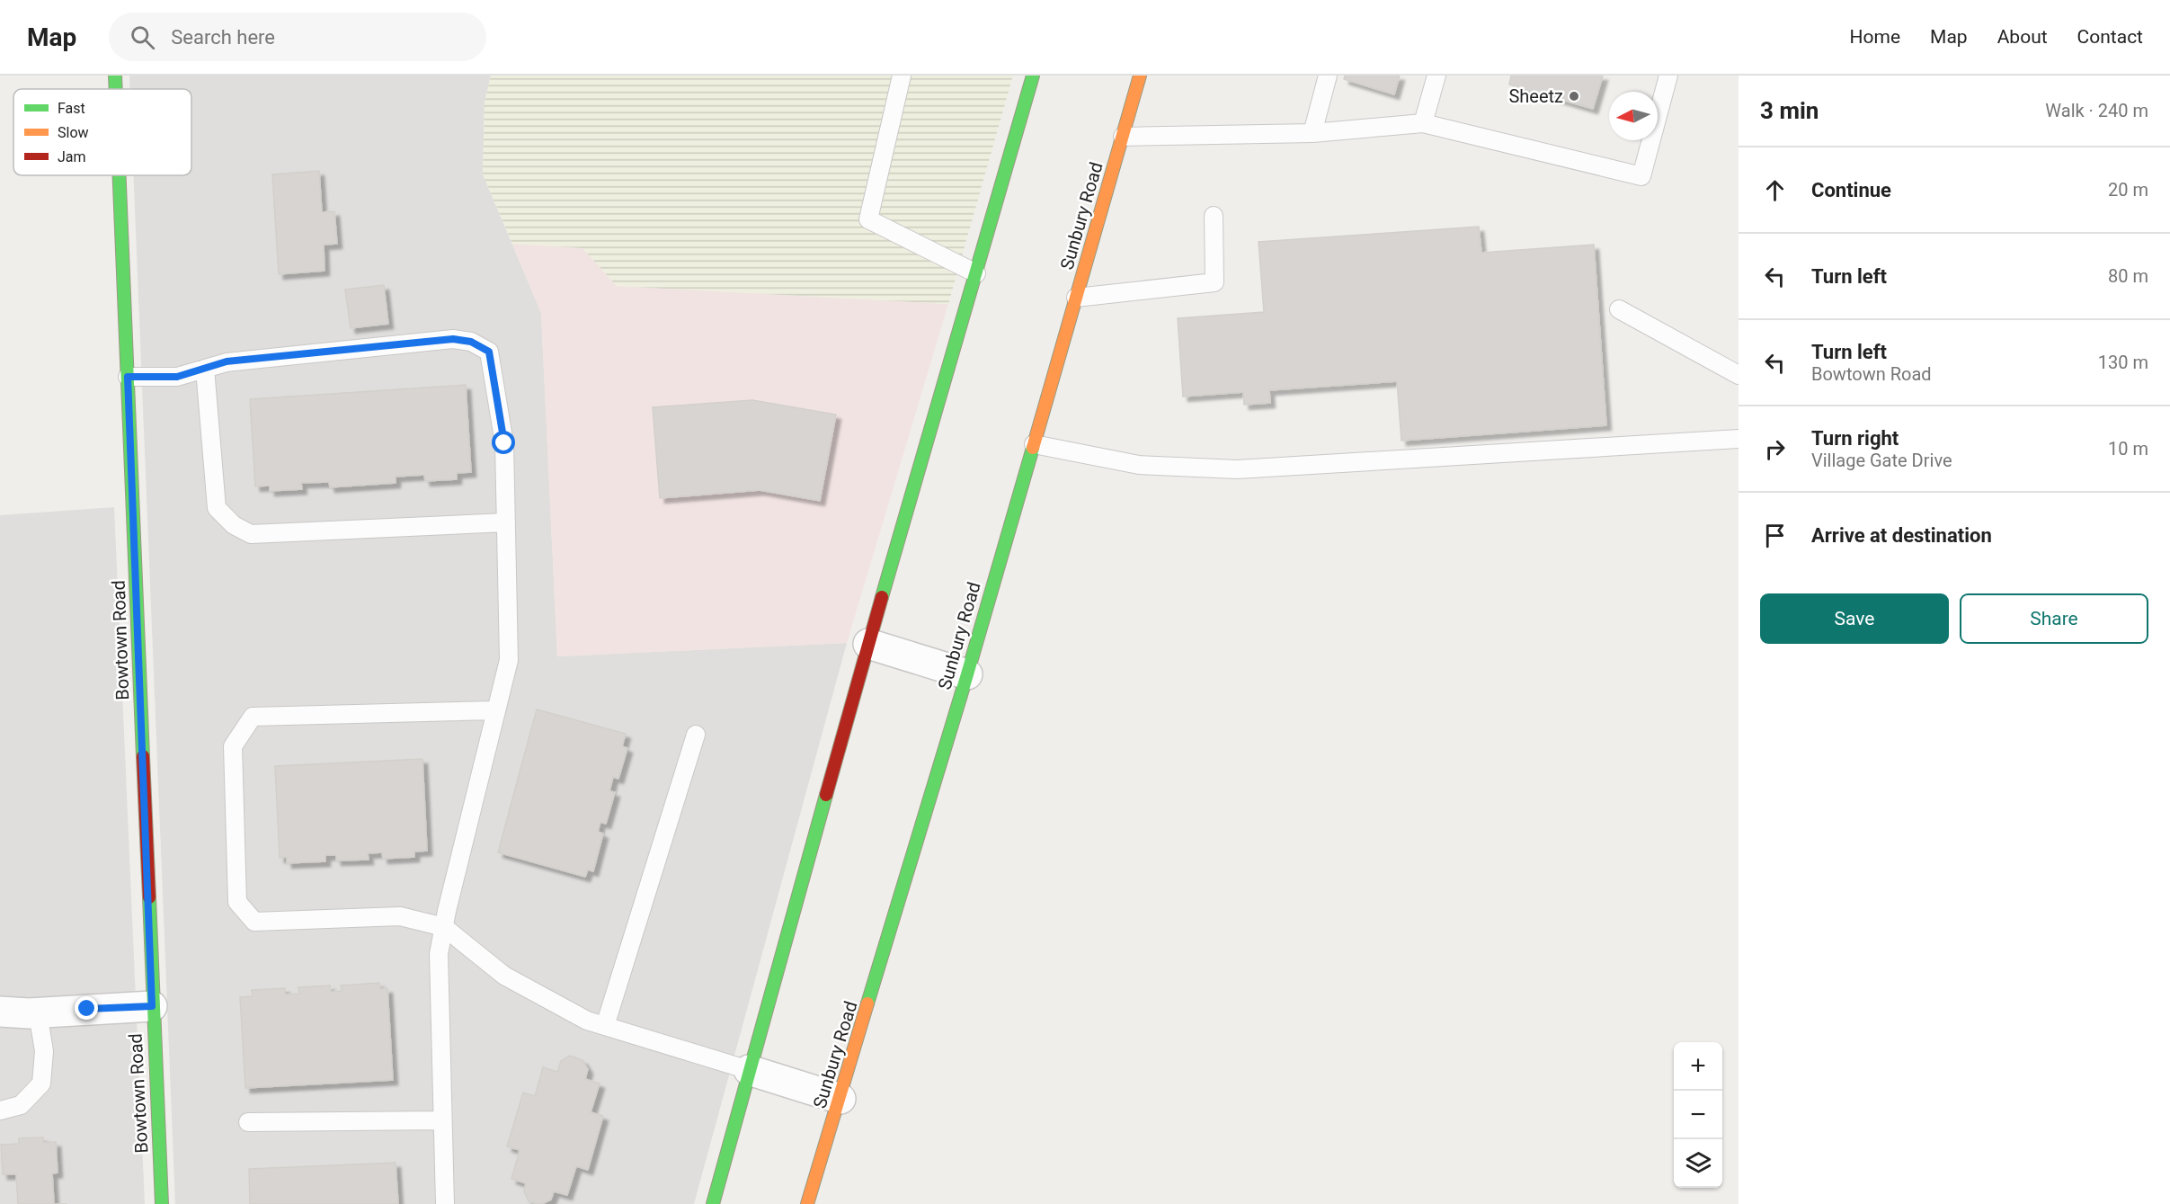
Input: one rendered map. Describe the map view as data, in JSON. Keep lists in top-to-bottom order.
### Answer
{
  "streets": {
    "main road": ["Sunbury Road", "Bowtown Road"]
  },
  "places": ["Sheetz"],
  "legend": ["Fast", "Slow", "Jam"],
  "north": "left",
  "page": {
    "header": "Map",
    "search": "Search here",
    "nav": [
      "Home",
      "Map",
      "About",
      "Contact"
    ],
    "heading": ["3 min", "Walk · 240 m"],
    "list": [
      ["Continue", "20 m"],
      ["Turn left", "80 m"],
      ["Turn left", "Bowtown Road", "130 m"],
      ["Turn right", "Village Gate Drive", "10 m"],
      "Arrive at destination"
    ],
    "buttons": ["Save", "Share"],
    "map_buttons": ["+", "−"]
  }
}
